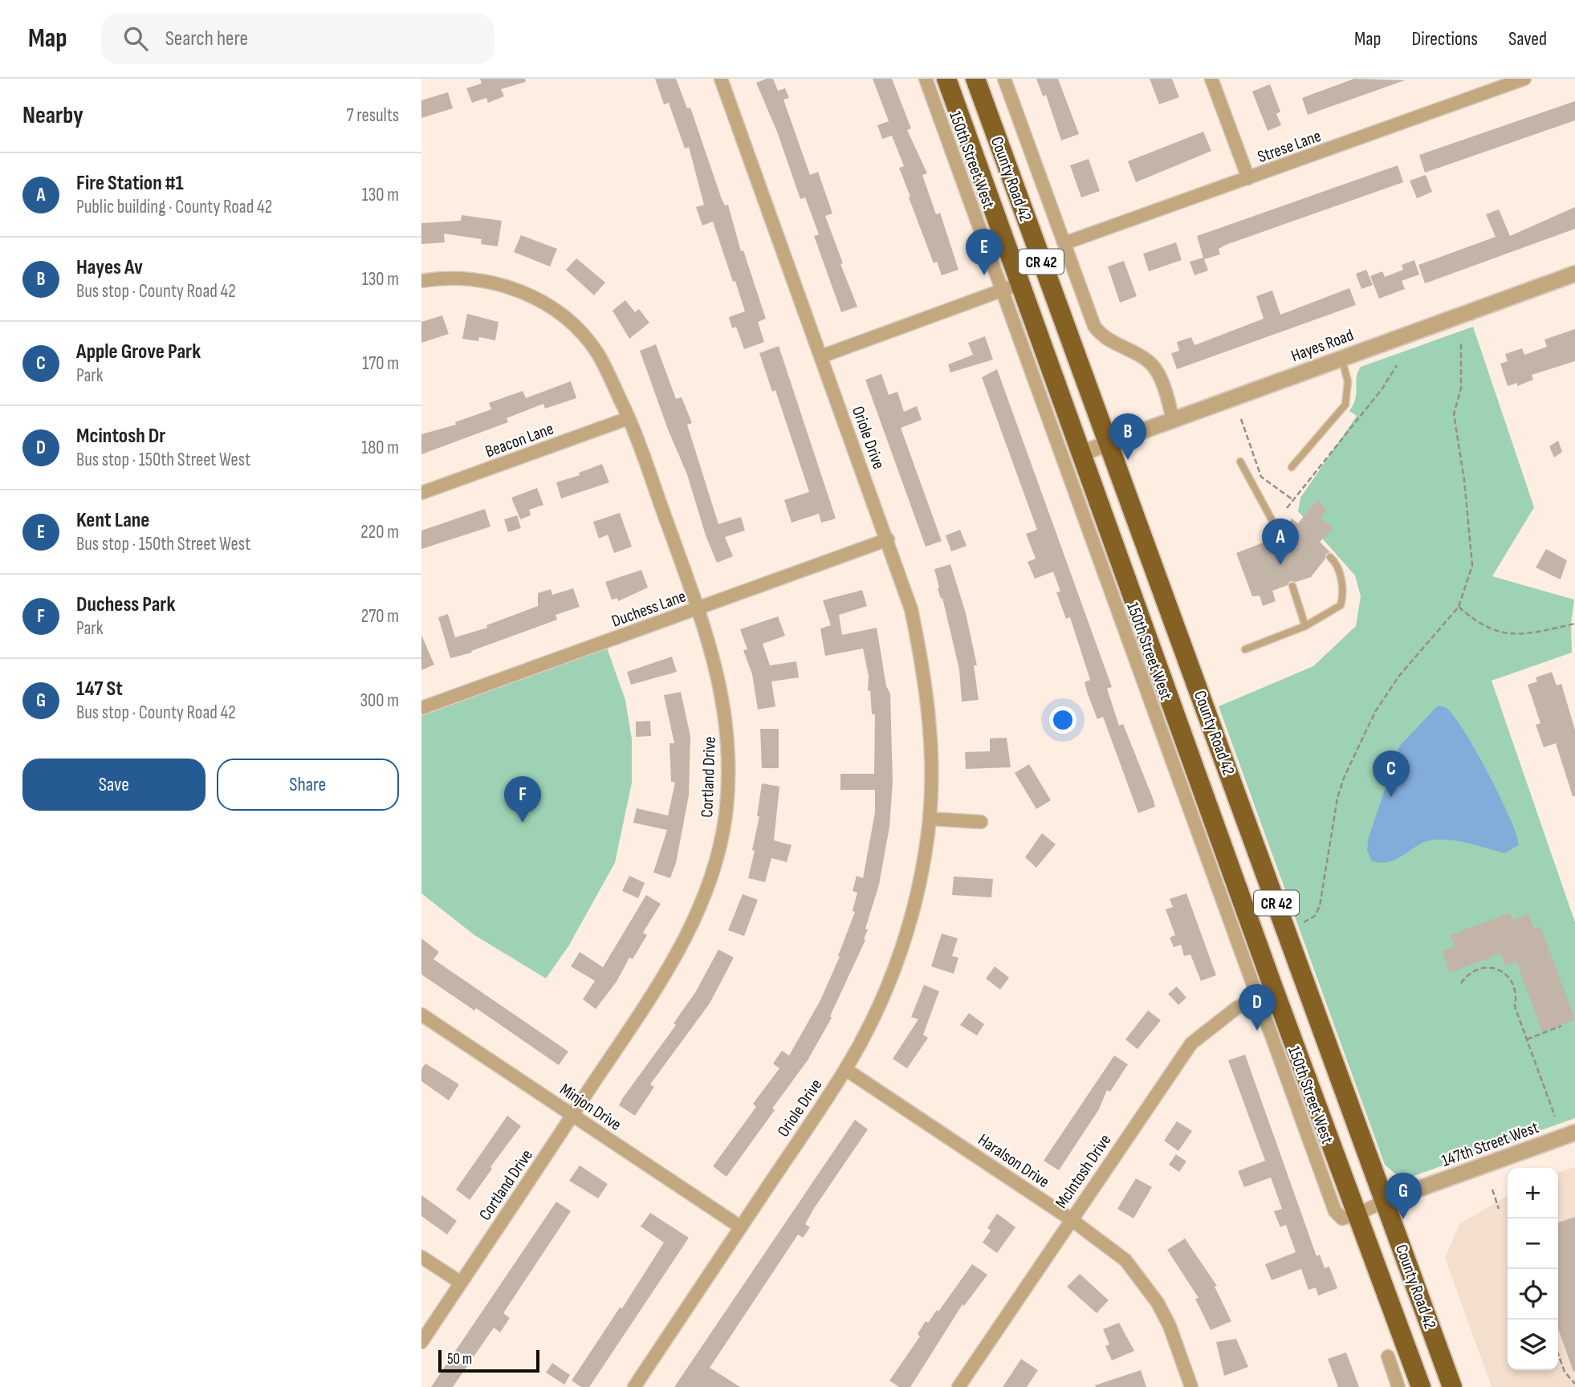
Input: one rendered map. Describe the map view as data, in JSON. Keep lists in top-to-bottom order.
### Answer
{
  "streets": {
    "highway": ["County Road 42", "CR 42"],
    "street": [
      "Strese Lane",
      "150th Street West",
      "Hayes Road",
      "Oriole Drive",
      "Beacon Lane",
      "Duchess Lane",
      "Cortland Drive",
      "Minjon Drive",
      "147th Street West",
      "Haralson Drive",
      "McIntosh Drive"
    ]
  },
  "crossings": [
    ["150th Street West", "County Road 42"],
    ["150th Street West", "McIntosh Drive"],
    ["County Road 42", "Hayes Road"],
    ["County Road 42", "147th Street West"],
    ["Oriole Drive", "Duchess Lane"],
    ["Oriole Drive", "Minjon Drive"],
    ["Oriole Drive", "Haralson Drive"],
    ["Beacon Lane", "Cortland Drive"],
    ["Duchess Lane", "Cortland Drive"],
    ["Cortland Drive", "Minjon Drive"],
    ["Haralson Drive", "McIntosh Drive"]
  ],
  "scale_bar": "50 m",
  "page": {
    "header": "Map",
    "search": "Search here",
    "nav": ["Map", "Directions", "Saved"],
    "heading": ["Nearby", "7 results"],
    "list": [
      {
        "mark": "A",
        "name": "Fire Station #1",
        "note": "Public building · County Road 42",
        "value": "130 m"
      },
      {
        "mark": "B",
        "name": "Hayes Av",
        "note": "Bus stop · County Road 42",
        "value": "130 m"
      },
      {
        "mark": "C",
        "name": "Apple Grove Park",
        "note": "Park",
        "value": "170 m"
      },
      {
        "mark": "D",
        "name": "Mcintosh Dr",
        "note": "Bus stop · 150th Street West",
        "value": "180 m"
      },
      {
        "mark": "E",
        "name": "Kent Lane",
        "note": "Bus stop · 150th Street West",
        "value": "220 m"
      },
      {
        "mark": "F",
        "name": "Duchess Park",
        "note": "Park",
        "value": "270 m"
      },
      {
        "mark": "G",
        "name": "147 St",
        "note": "Bus stop · County Road 42",
        "value": "300 m"
      }
    ],
    "pins": [
      "E",
      "B",
      "A",
      "C",
      "F",
      "D",
      "G"
    ],
    "buttons": ["Save", "Share"],
    "map_buttons": ["+", "−"],
    "scale": "50 m"
  }
}
